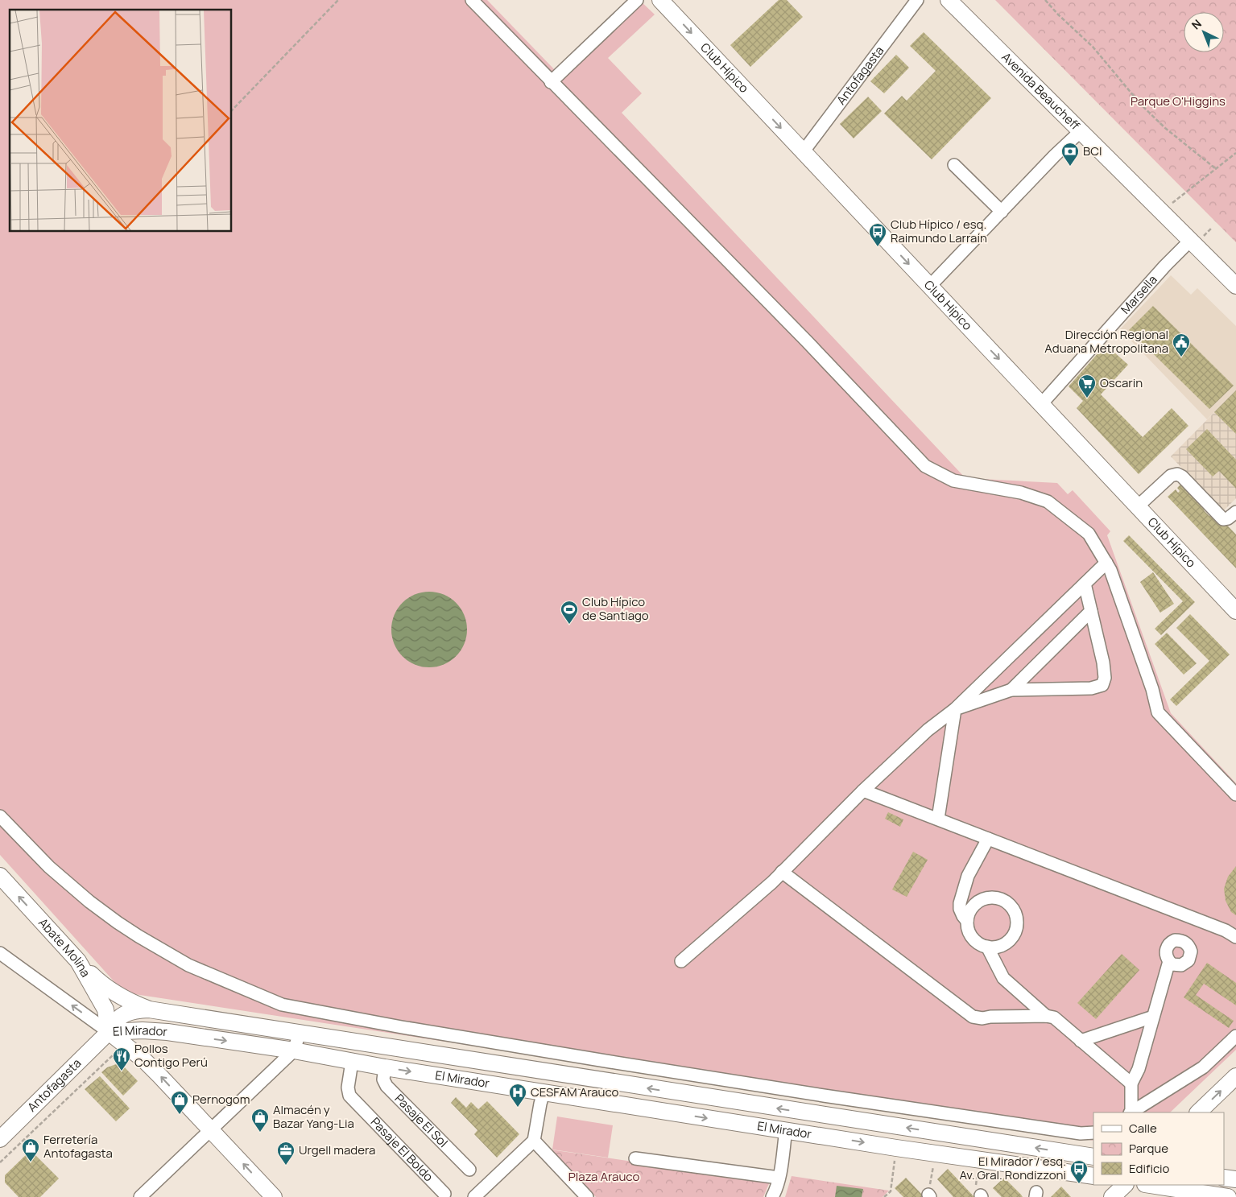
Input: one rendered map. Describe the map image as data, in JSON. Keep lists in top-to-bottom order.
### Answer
{
  "streets": {
    "main road": [
      "Club Hípico",
      "Antofagasta",
      "Avenida Beaucheff",
      "Abate Molina",
      "El Mirador"
    ],
    "street": ["Marsella", "Pasaje El Sol", "Pasaje El Boldo"]
  },
  "crossings": [
    ["Club Hípico", "Antofagasta"],
    ["Club Hípico", "Marsella"],
    ["Antofagasta", "Abate Molina"],
    ["Antofagasta", "El Mirador"],
    ["Avenida Beaucheff", "Marsella"],
    ["Abate Molina", "El Mirador"],
    ["El Mirador", "Pasaje El Sol"],
    ["El Mirador", "Pasaje El Boldo"]
  ],
  "one_way": ["Club Hípico", "Abate Molina"],
  "parks": ["Parque O'Higgins", "Plaza Arauco"],
  "places": {
    "bank": ["BCI"],
    "bus stop": ["Club Hípico / esq. Raimundo Larraín", "El Mirador / esq. Av. Gral. Rondizzoni"],
    "public building": ["Dirección Regional Aduana Metropolitana"],
    "supermarket": ["Oscarin"],
    "sports": ["Club Hípico de Santiago"],
    "restaurant": ["Pollos Contigo Perú"],
    "hospital": ["CESFAM Arauco"],
    "shop": ["Pernogom", "Almacén y Bazar Yang-Lia", "Ferretería Antofagasta"],
    "office": ["Urgell madera"]
  },
  "legend": ["Calle", "Parque", "Edificio"],
  "north": "top left"
}
